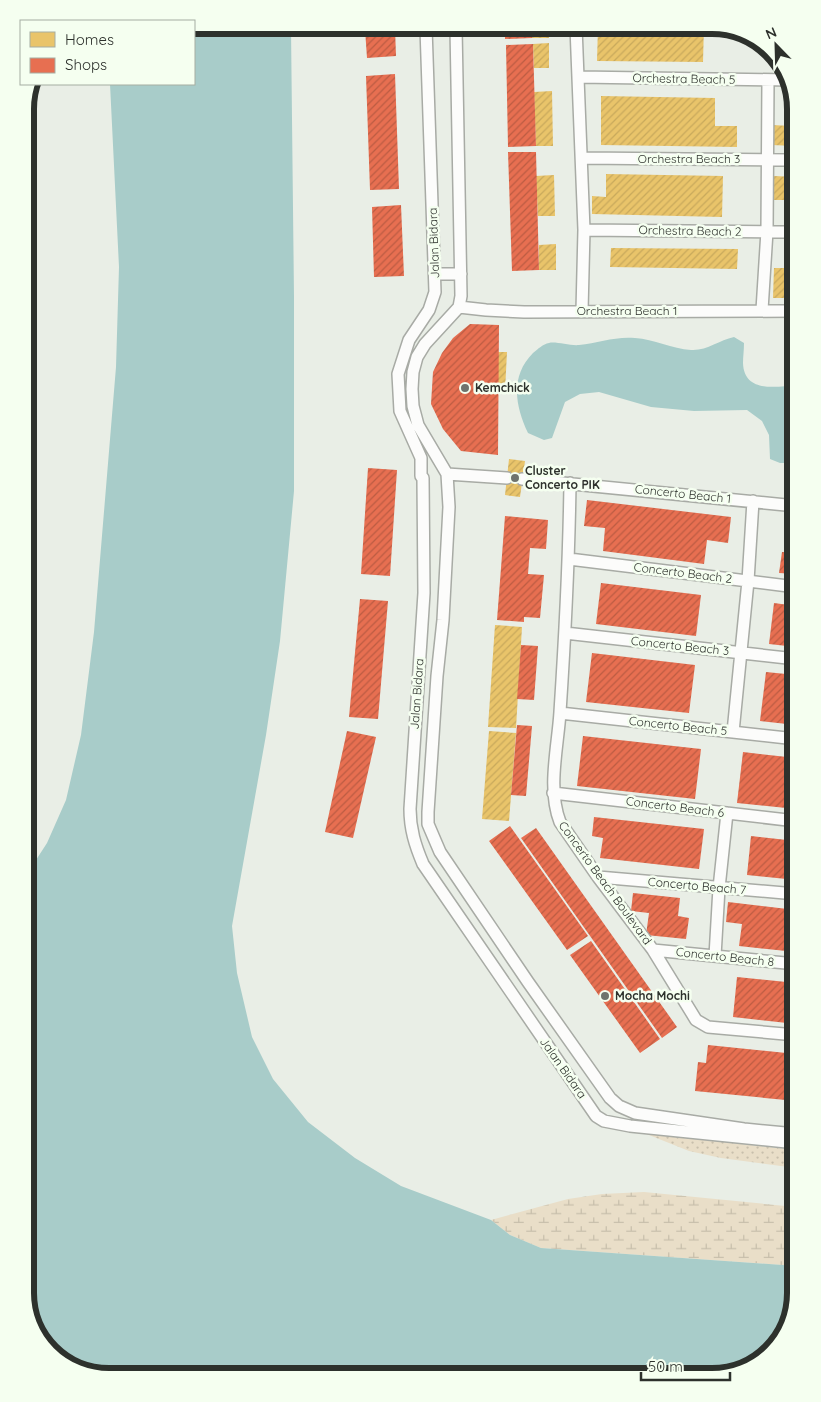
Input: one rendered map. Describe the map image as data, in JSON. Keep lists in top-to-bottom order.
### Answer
{
  "streets": {
    "street": [
      "Orchestra Beach 5",
      "Orchestra Beach 3",
      "Orchestra Beach 2",
      "Jalan Bidara",
      "Orchestra Beach 1",
      "Concerto Beach 1",
      "Concerto Beach 2",
      "Concerto Beach 3",
      "Concerto Beach 5",
      "Concerto Beach 6",
      "Concerto Beach Boulevard",
      "Concerto Beach 7",
      "Concerto Beach 8"
    ]
  },
  "crossings": [
    ["Jalan Bidara", "Orchestra Beach 1"],
    ["Concerto Beach 1", "Concerto Beach Boulevard"],
    ["Concerto Beach 2", "Concerto Beach Boulevard"],
    ["Concerto Beach 3", "Concerto Beach Boulevard"],
    ["Concerto Beach 5", "Concerto Beach Boulevard"],
    ["Concerto Beach 6", "Concerto Beach Boulevard"],
    ["Concerto Beach Boulevard", "Concerto Beach 7"],
    ["Concerto Beach Boulevard", "Concerto Beach 8"]
  ],
  "places": ["Kemchick", "Cluster Concerto PIK", "Mocha Mochi"],
  "legend": ["Homes", "Shops"],
  "scale_bar": "50 m",
  "north": "top left"
}
